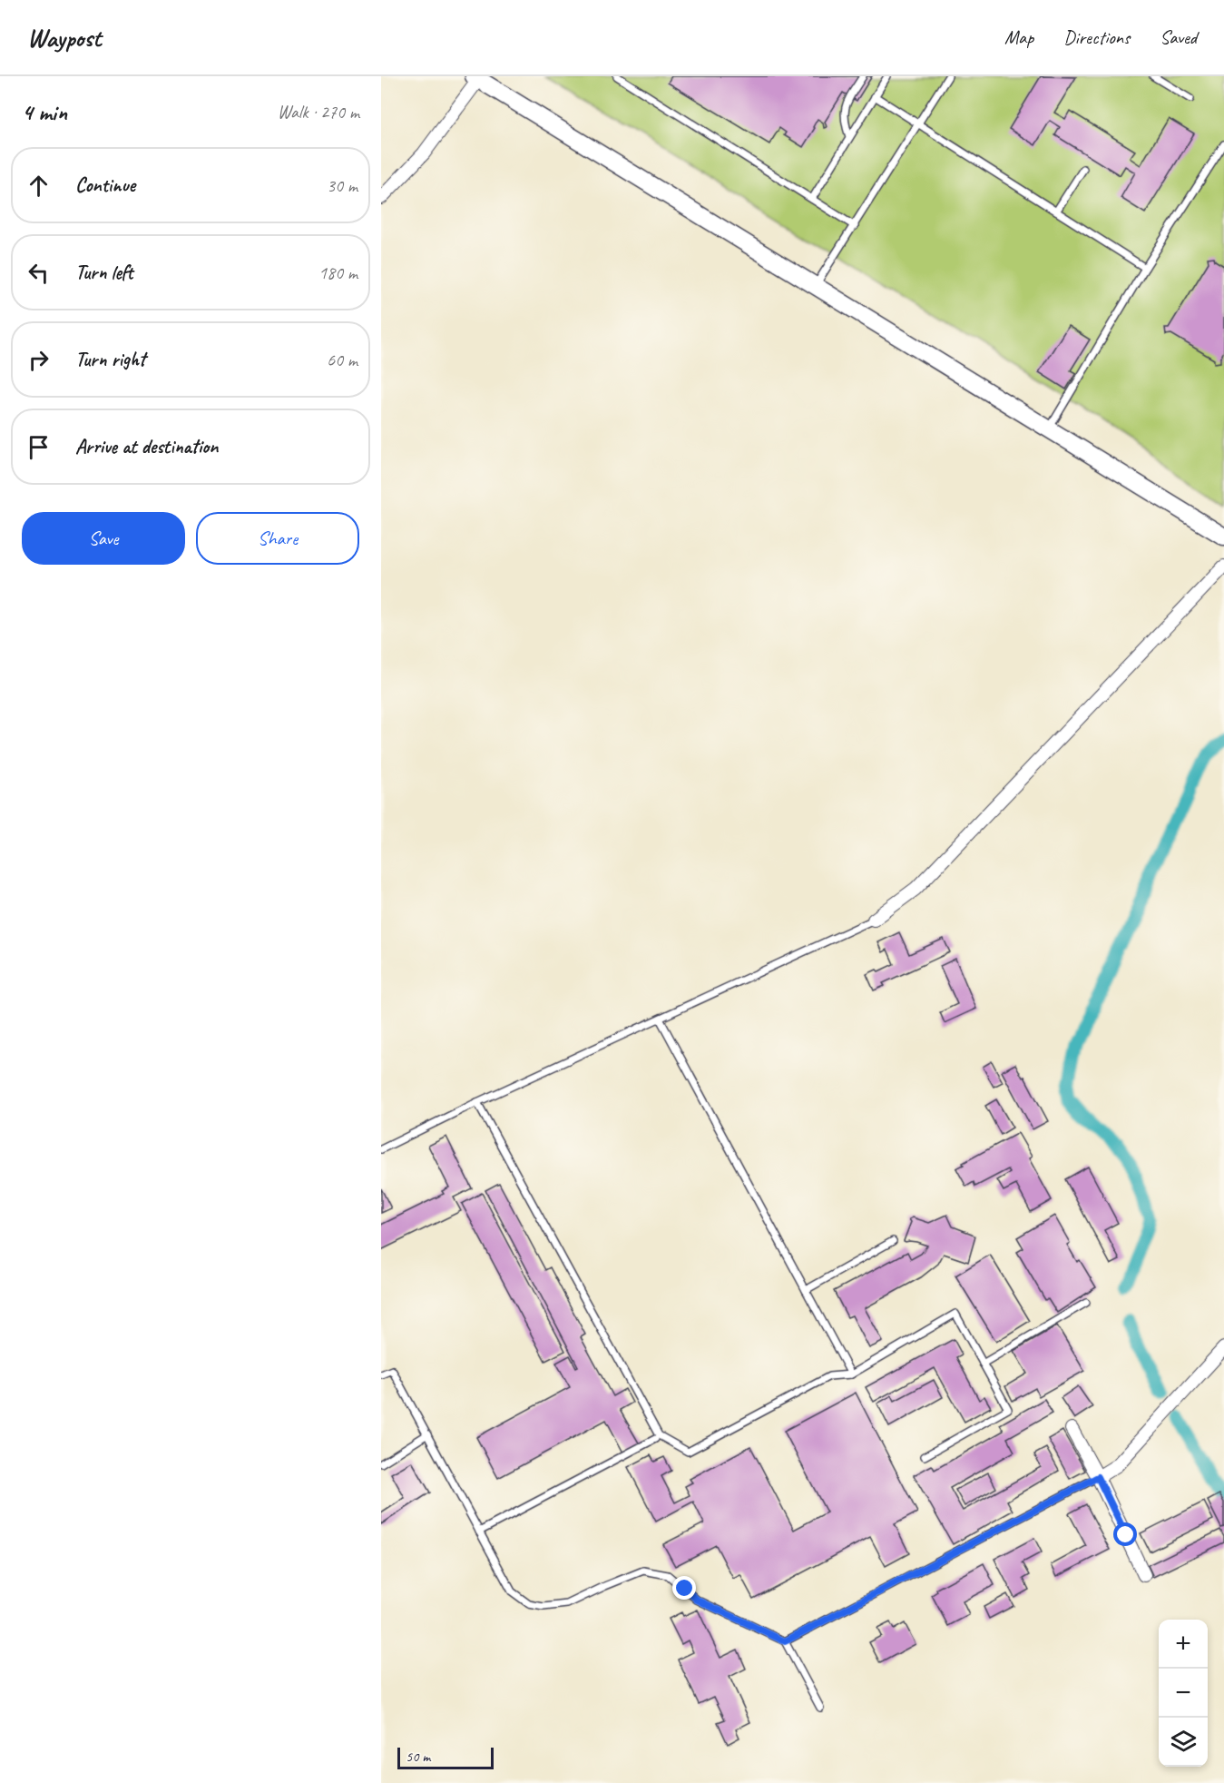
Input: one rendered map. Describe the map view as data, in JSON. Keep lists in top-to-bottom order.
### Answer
{
  "scale_bar": "50 m",
  "page": {
    "header": "Waypost",
    "nav": ["Map", "Directions", "Saved"],
    "heading": ["4 min", "Walk · 270 m"],
    "list": [
      ["Continue", "30 m"],
      ["Turn left", "180 m"],
      ["Turn right", "60 m"],
      "Arrive at destination"
    ],
    "buttons": ["Save", "Share"],
    "map_buttons": ["+", "−"],
    "scale": "50 m"
  }
}
